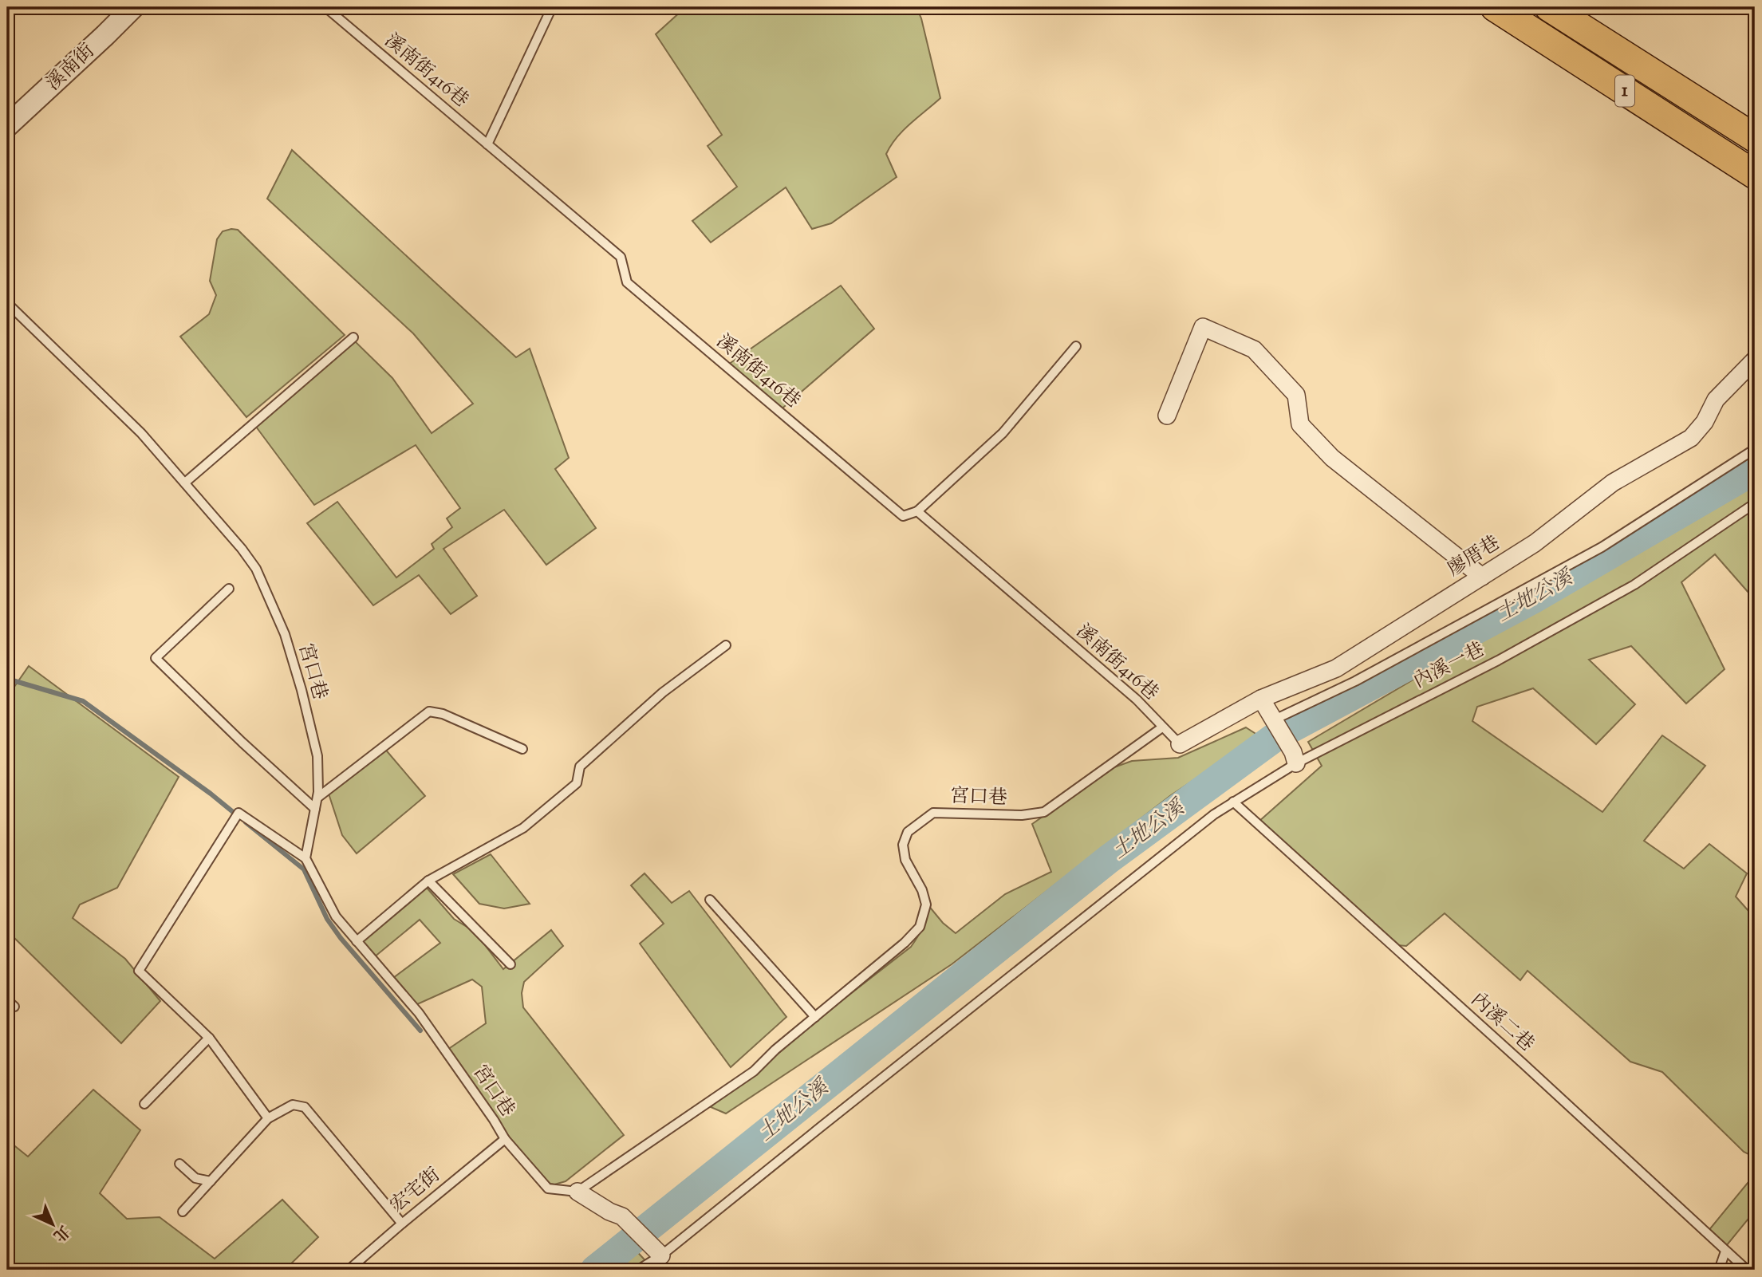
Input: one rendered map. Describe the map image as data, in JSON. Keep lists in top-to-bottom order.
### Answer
{
  "streets": {
    "main road": ["1"],
    "street": ["溪南街", "廖厝巷"],
    "lane": [
      "溪南街416巷",
      "內溪一巷",
      "宮口巷",
      "內溪二巷",
      "宏宅街"
    ]
  },
  "crossings": [
    ["溪南街416巷", "廖厝巷"],
    ["溪南街416巷", "宮口巷"],
    ["內溪一巷", "內溪二巷"],
    ["宮口巷", "宏宅街"]
  ],
  "water": ["土地公溪"],
  "north": "bottom right"
}
